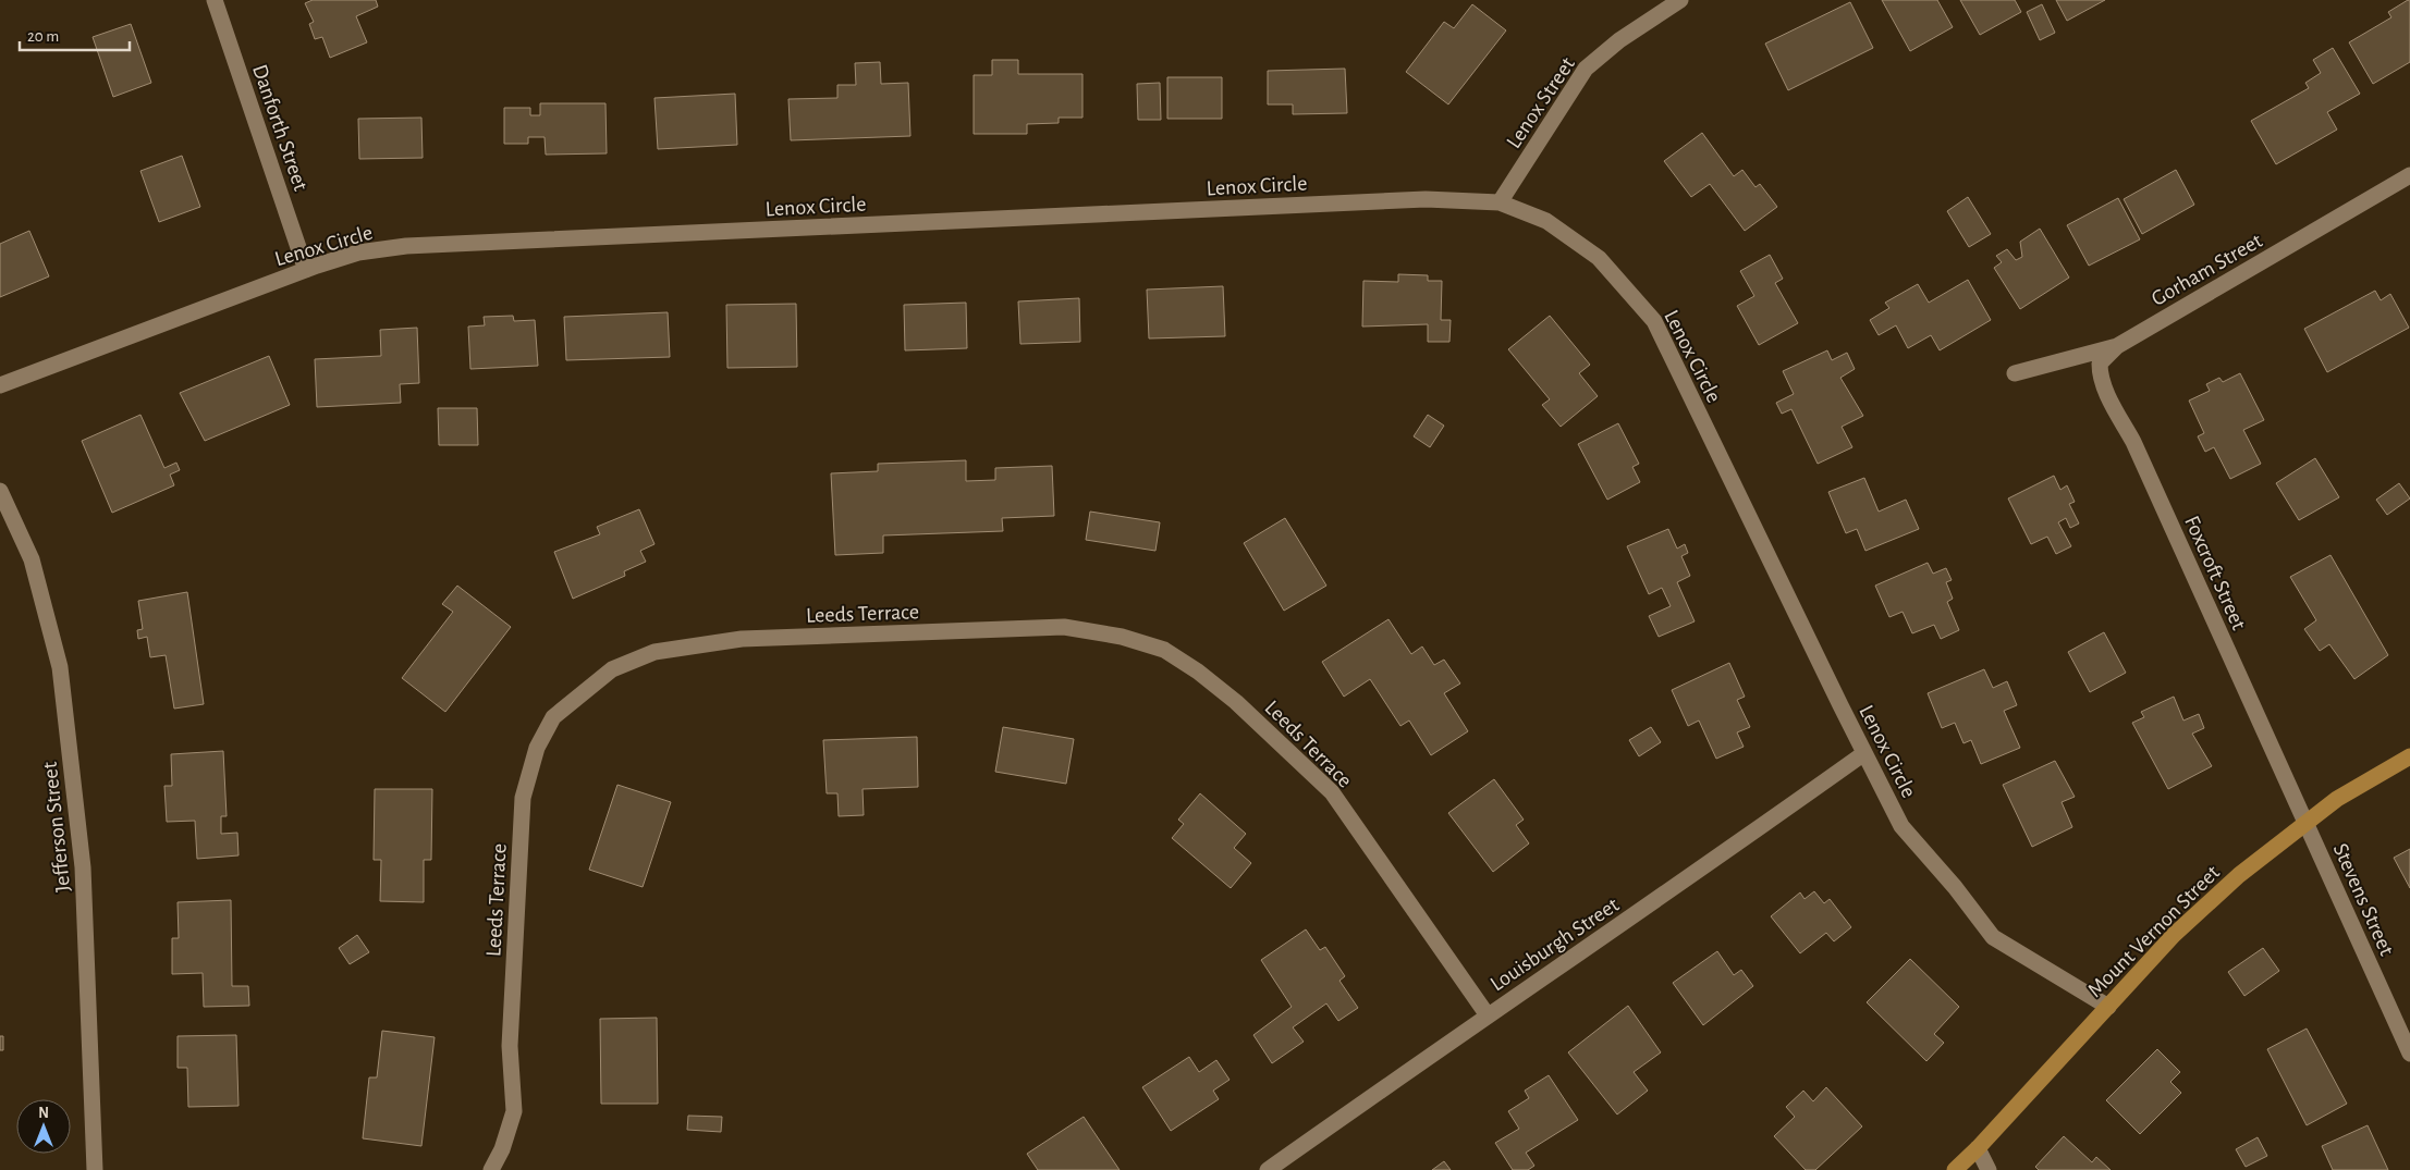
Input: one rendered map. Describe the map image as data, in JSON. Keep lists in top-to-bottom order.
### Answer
{
  "streets": {
    "main road": ["Mount Vernon Street"],
    "street": [
      "Lenox Street",
      "Danforth Street",
      "Lenox Circle",
      "Gorham Street",
      "Foxcroft Street",
      "Leeds Terrace",
      "Jefferson Street",
      "Stevens Street",
      "Louisburgh Street"
    ]
  },
  "crossings": [
    ["Lenox Street", "Lenox Circle"],
    ["Danforth Street", "Lenox Circle"],
    ["Lenox Circle", "Mount Vernon Street"],
    ["Lenox Circle", "Louisburgh Street"],
    ["Gorham Street", "Foxcroft Street"],
    ["Foxcroft Street", "Stevens Street"],
    ["Foxcroft Street", "Mount Vernon Street"],
    ["Leeds Terrace", "Louisburgh Street"],
    ["Stevens Street", "Mount Vernon Street"]
  ],
  "scale_bar": "20 m",
  "north": "top"
}
